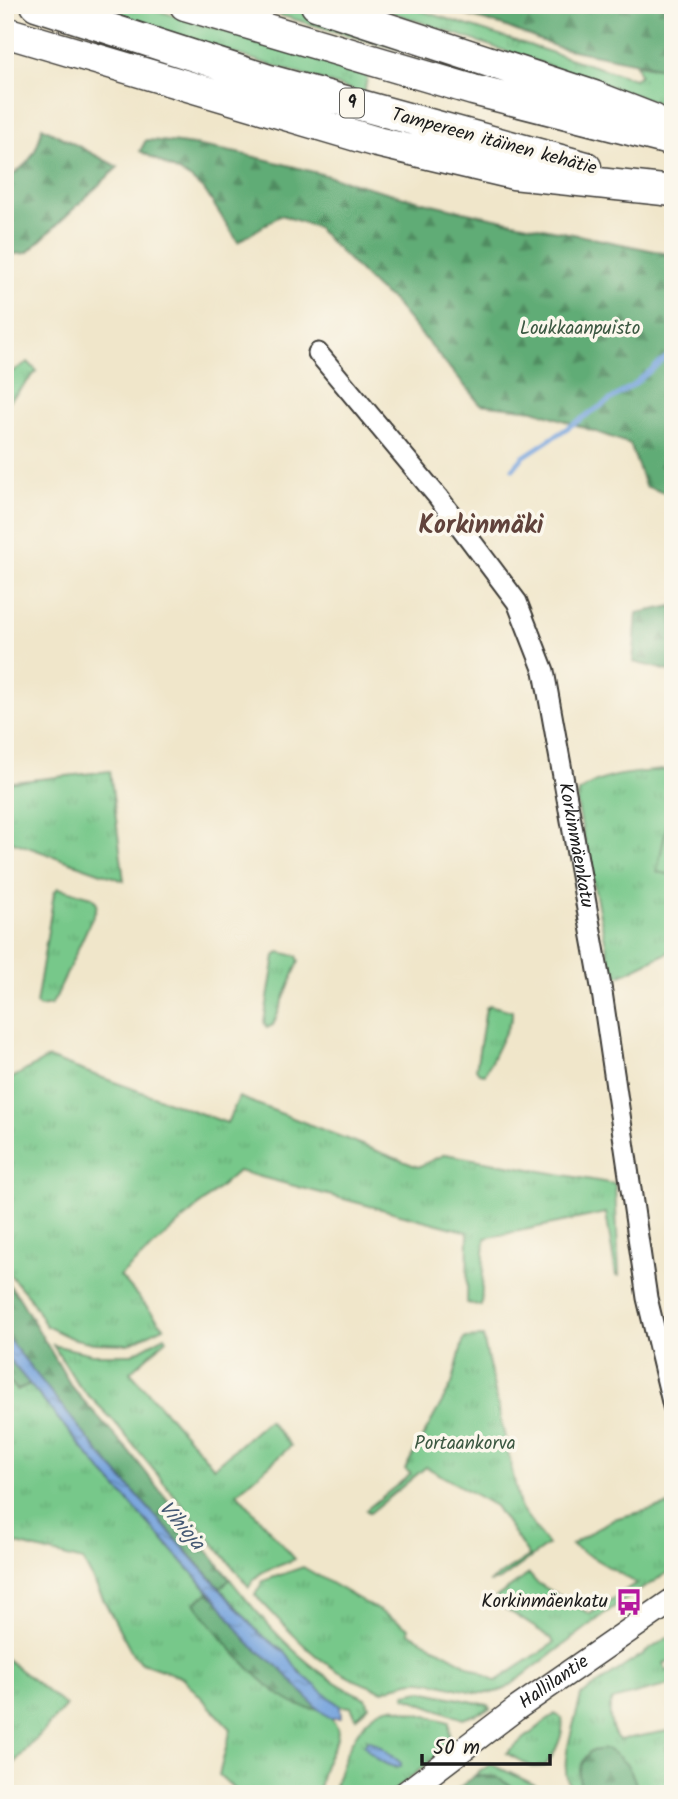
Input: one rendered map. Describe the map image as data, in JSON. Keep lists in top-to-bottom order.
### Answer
{
  "streets": {
    "highway": ["9", "Tampereen itäinen kehätie"],
    "main road": ["Hallilantie"],
    "street": ["Korkinmäenkatu"]
  },
  "districts": ["Korkinmäki"],
  "water": ["Vihioja"],
  "parks": ["Loukkaanpuisto", "Portaankorva"],
  "places": {
    "bus stop": ["Korkinmäenkatu"]
  },
  "scale_bar": "50 m"
}
